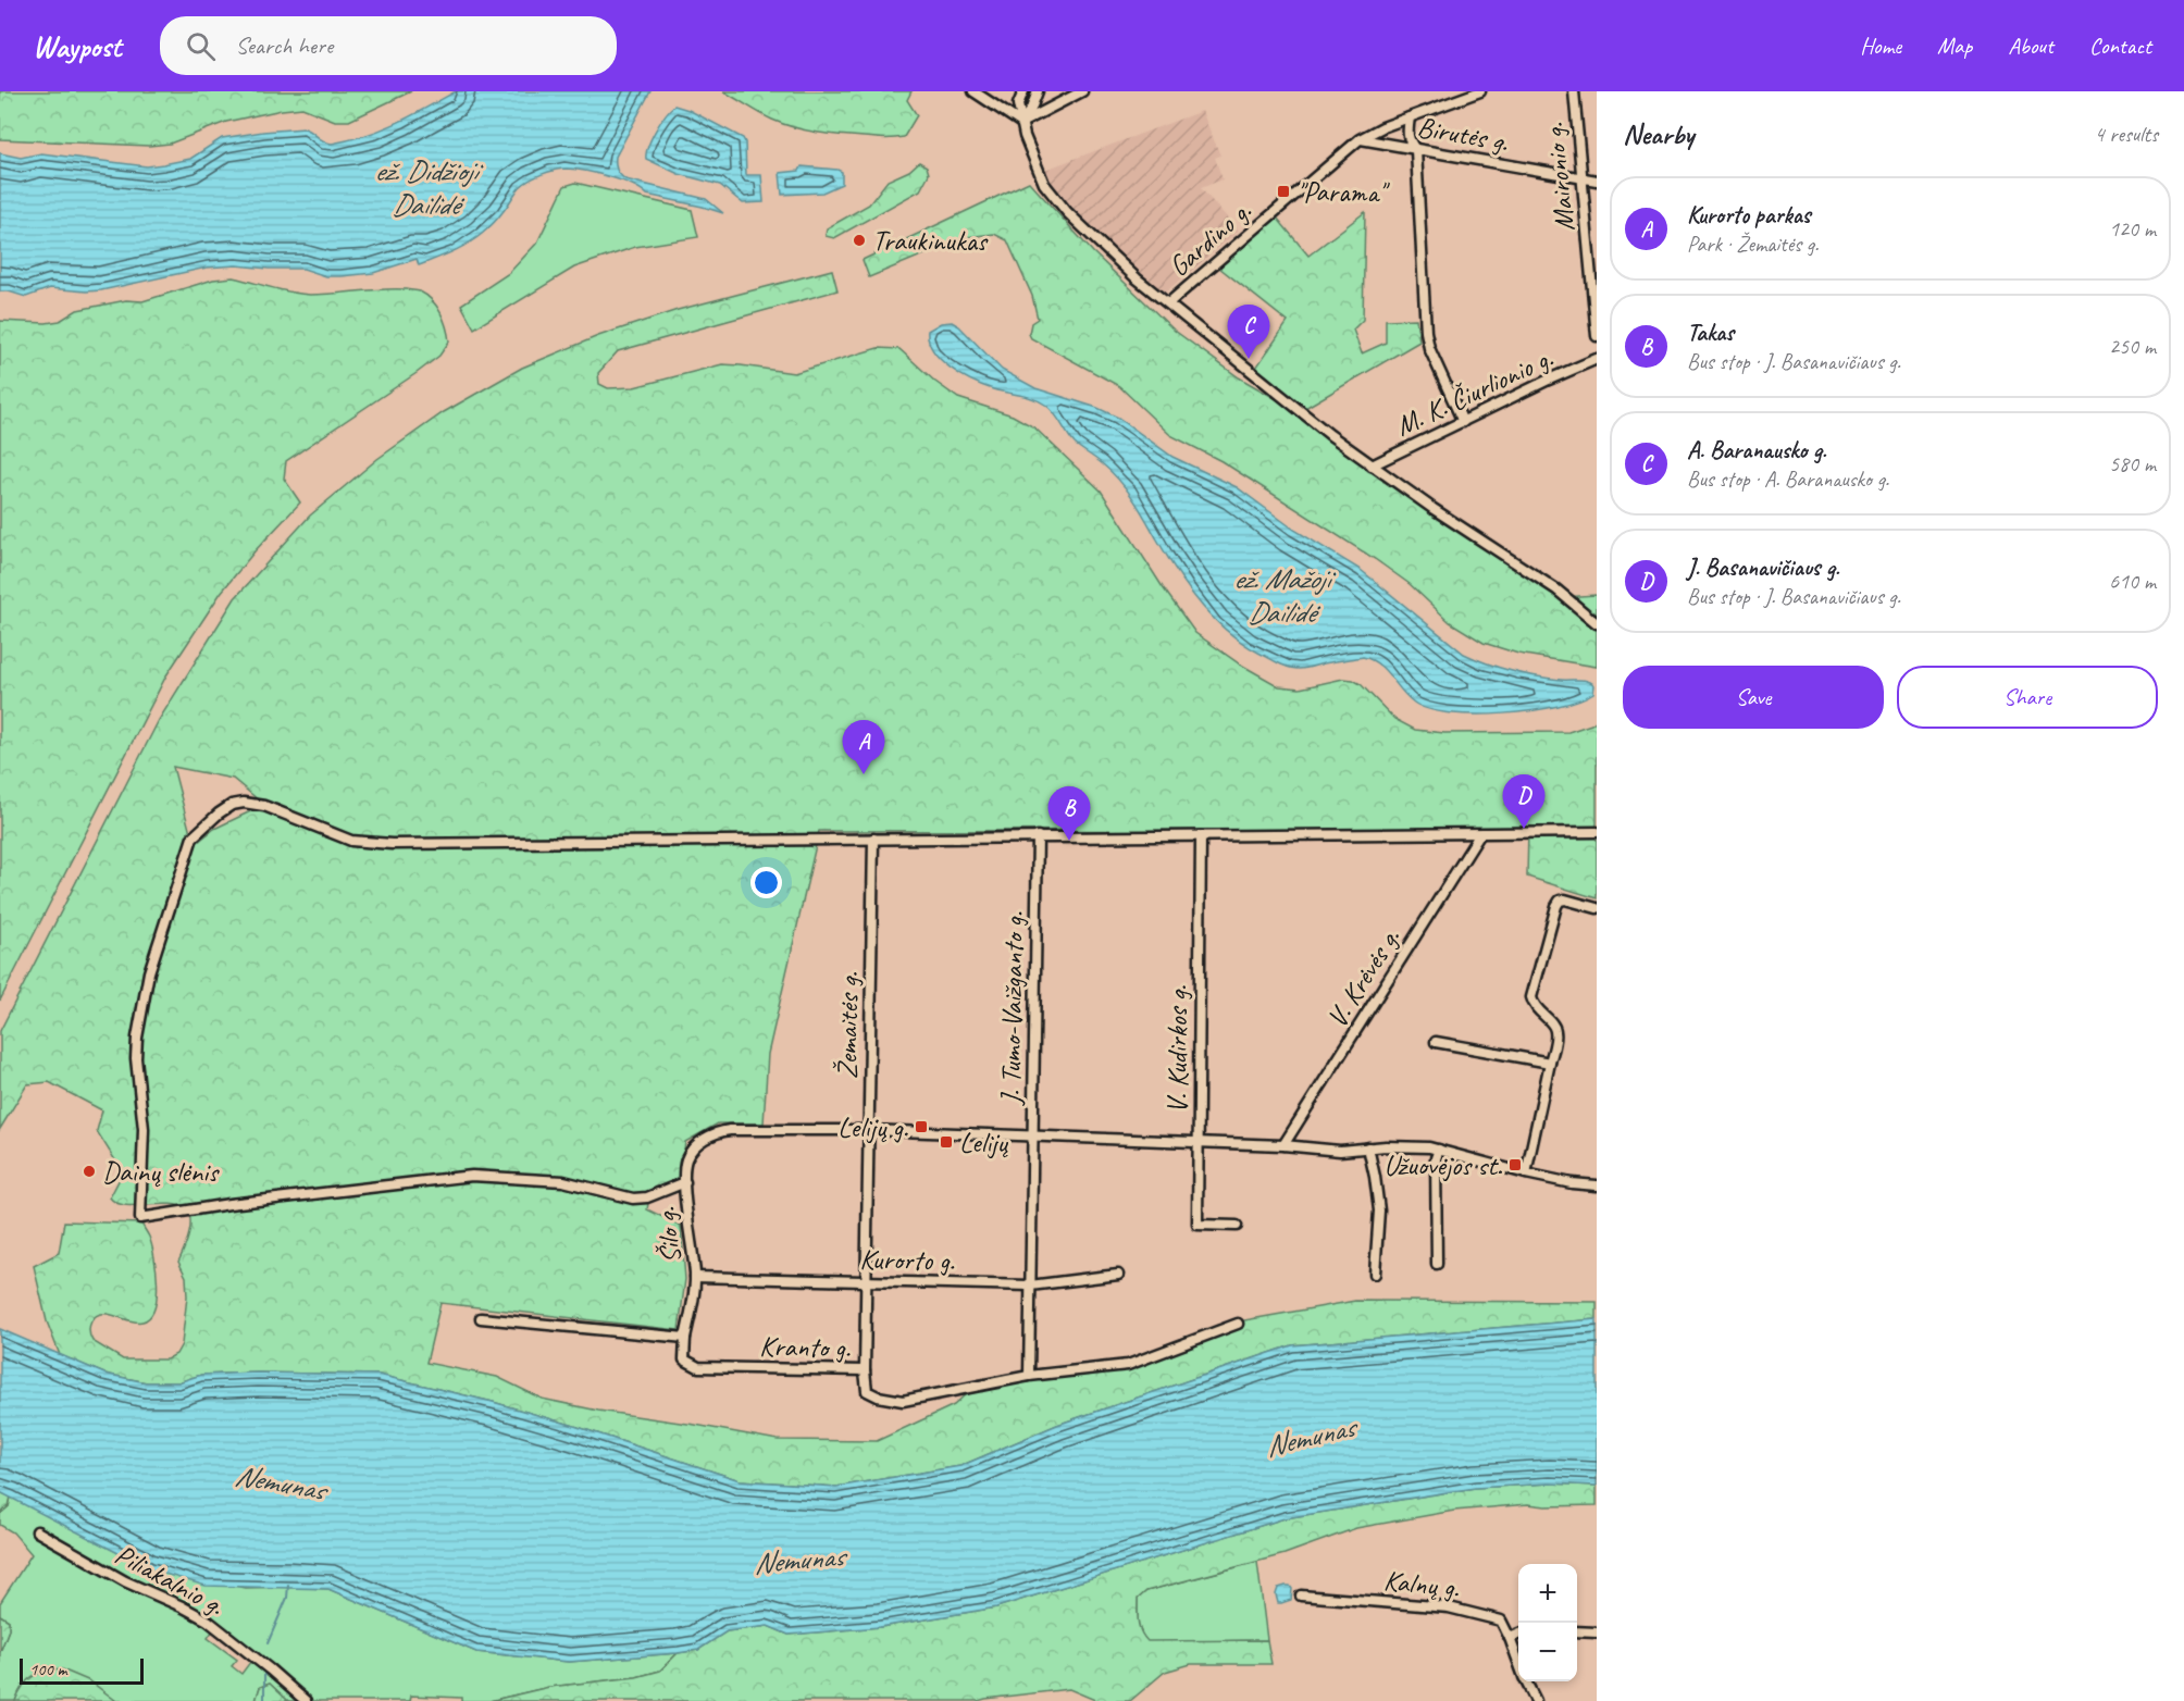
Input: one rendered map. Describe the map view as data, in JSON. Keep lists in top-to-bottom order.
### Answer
{
  "streets": {
    "street": [
      "Birutės g.",
      "Maironio g.",
      "Gardino g.",
      "M. K. Čiurlionio g.",
      "V. Krėvės g.",
      "J. Tumo-Vaižganto g.",
      "Žemaitės g.",
      "V. Kudirkos g.",
      "Šilo g.",
      "Kurorto g.",
      "Kranto g.",
      "Piliakalnio g.",
      "Kalnų g."
    ]
  },
  "crossings": [
    ["Birutės g.", "Maironio g."],
    ["Birutės g.", "Gardino g."],
    ["J. Tumo-Vaižganto g.", "Kurorto g."],
    ["J. Tumo-Vaižganto g.", "Kranto g."],
    ["Žemaitės g.", "Šilo g."],
    ["Žemaitės g.", "Kurorto g."],
    ["Žemaitės g.", "Kranto g."],
    ["Šilo g.", "Kurorto g."],
    ["Šilo g.", "Kranto g."]
  ],
  "water": ["ež. Didžioji Dailidė", "ež. Mažoji Dailidė", "Nemunas"],
  "places": {
    "transit": [
      "\"Parama\"",
      "Lelijų g.",
      "Lelijų",
      "Užuovėjos st."
    ],
    "other": ["Traukinukas", "Dainų slėnis"]
  },
  "scale_bar": "100 m",
  "page": {
    "header": "Waypost",
    "search": "Search here",
    "nav": [
      "Home",
      "Map",
      "About",
      "Contact"
    ],
    "heading": ["Nearby", "4 results"],
    "list": [
      {
        "mark": "A",
        "name": "Kurorto parkas",
        "note": "Park · Žemaitės g.",
        "value": "120 m"
      },
      {
        "mark": "B",
        "name": "Takas",
        "note": "Bus stop · J. Basanavičiaus g.",
        "value": "250 m"
      },
      {
        "mark": "C",
        "name": "A. Baranausko g.",
        "note": "Bus stop · A. Baranausko g.",
        "value": "580 m"
      },
      {
        "mark": "D",
        "name": "J. Basanavičiaus g.",
        "note": "Bus stop · J. Basanavičiaus g.",
        "value": "610 m"
      }
    ],
    "pins": [
      "C",
      "A",
      "D",
      "B"
    ],
    "buttons": ["Save", "Share"],
    "map_buttons": ["+", "−"],
    "scale": "100 m"
  }
}
